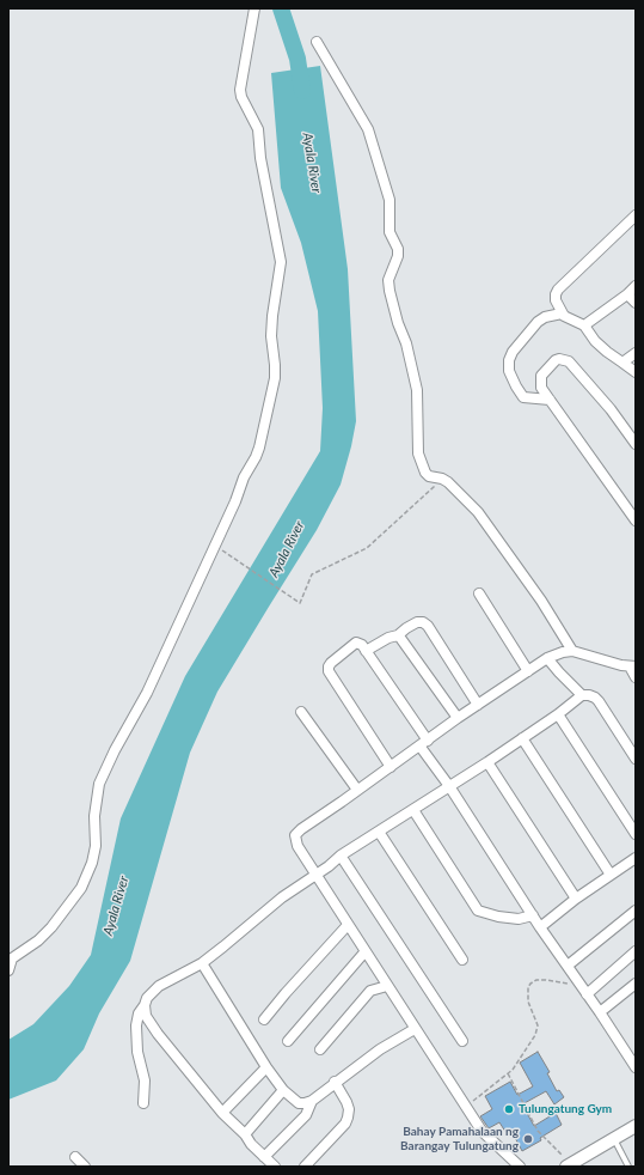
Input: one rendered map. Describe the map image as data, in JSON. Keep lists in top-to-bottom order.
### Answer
{
  "water": ["Ayala River"],
  "places": ["Tulungatung Gym", "Bahay Pamahalaan ng Barangay Tulungatung"]
}
